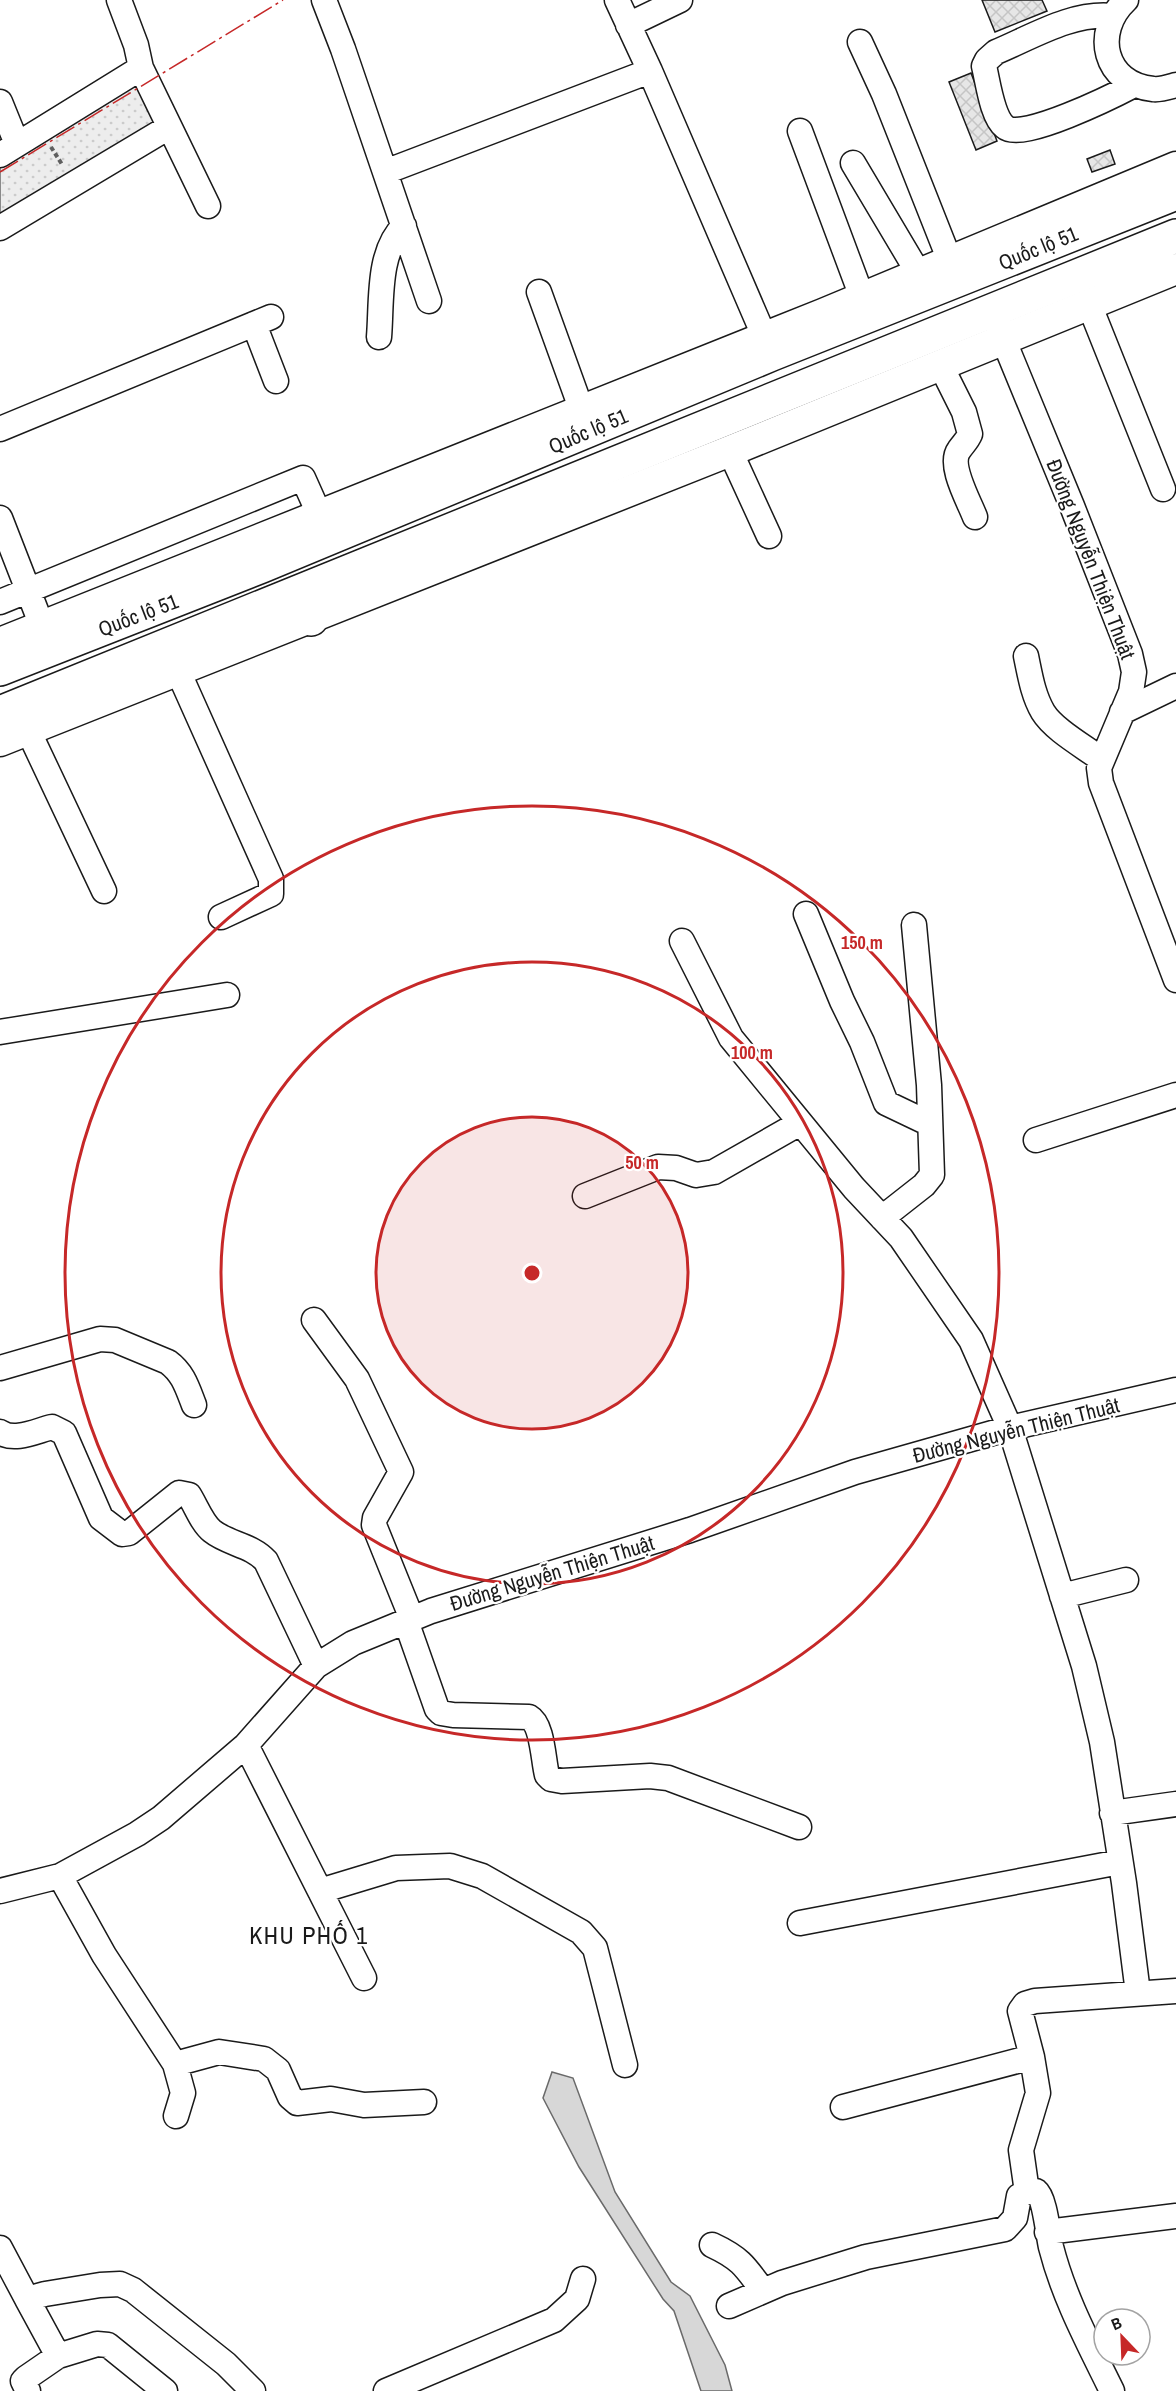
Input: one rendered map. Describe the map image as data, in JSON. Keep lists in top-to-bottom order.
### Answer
{
  "streets": {
    "highway": ["Quốc lộ 51"],
    "street": ["Đường Nguyễn Thiện Thuật"]
  },
  "crossings": [
    ["Quốc lộ 51", "Đường Nguyễn Thiện Thuật"]
  ],
  "districts": ["KHU PHỐ 1"],
  "north": "top left",
  "rings": ["150 m", "100 m", "50 m"]
}
